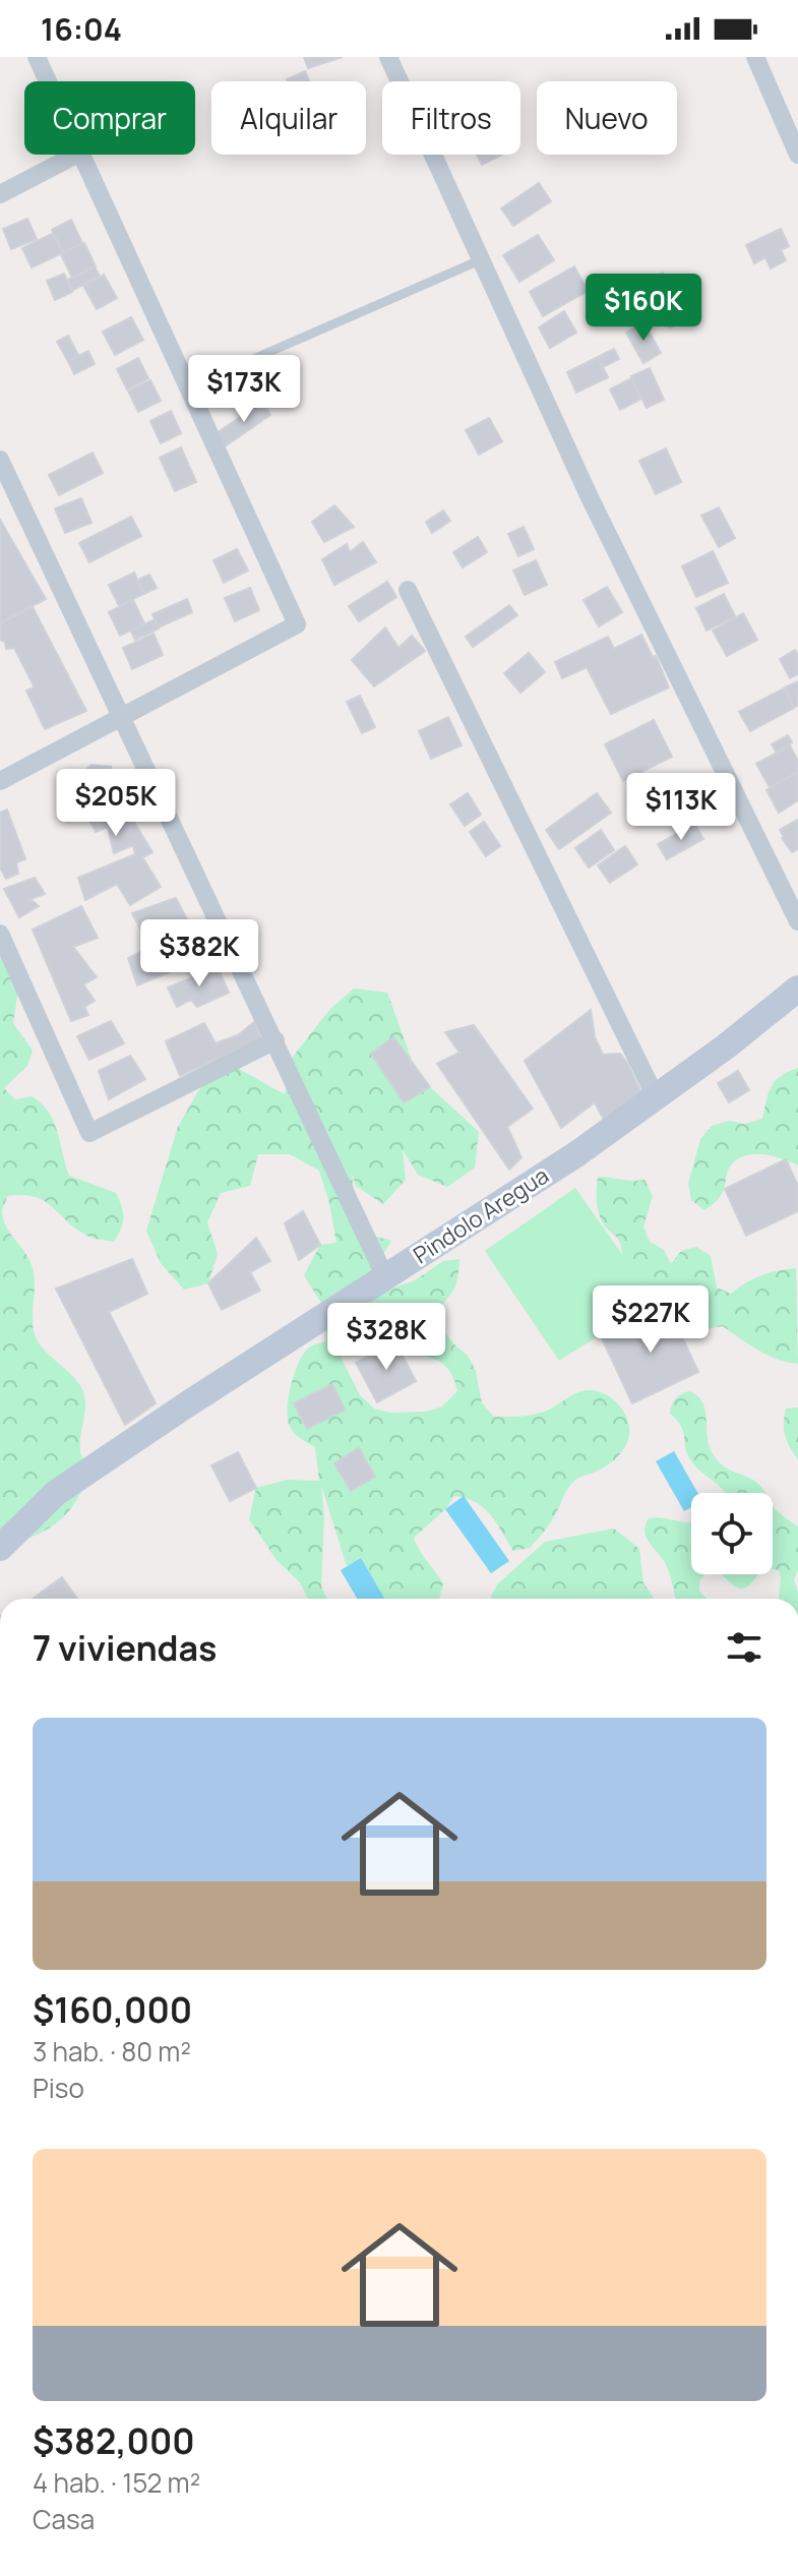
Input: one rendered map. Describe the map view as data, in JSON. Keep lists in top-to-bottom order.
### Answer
{
  "streets": {
    "main road": ["Pindolo Aregua"]
  },
  "page": {
    "status": "16:04",
    "chip": [
      "Comprar",
      "Alquilar",
      "Filtros",
      "Nuevo"
    ],
    "price": [
      "$160K",
      "$173K",
      "$205K",
      "$113K",
      "$382K",
      "$227K",
      "$328K"
    ],
    "heading": "7 viviendas",
    "list": [
      {
        "name": "$160,000",
        "note": "3 hab. · 80 m² · Piso"
      },
      {
        "name": "$382,000",
        "note": "4 hab. · 152 m² · Casa"
      }
    ]
  }
}
